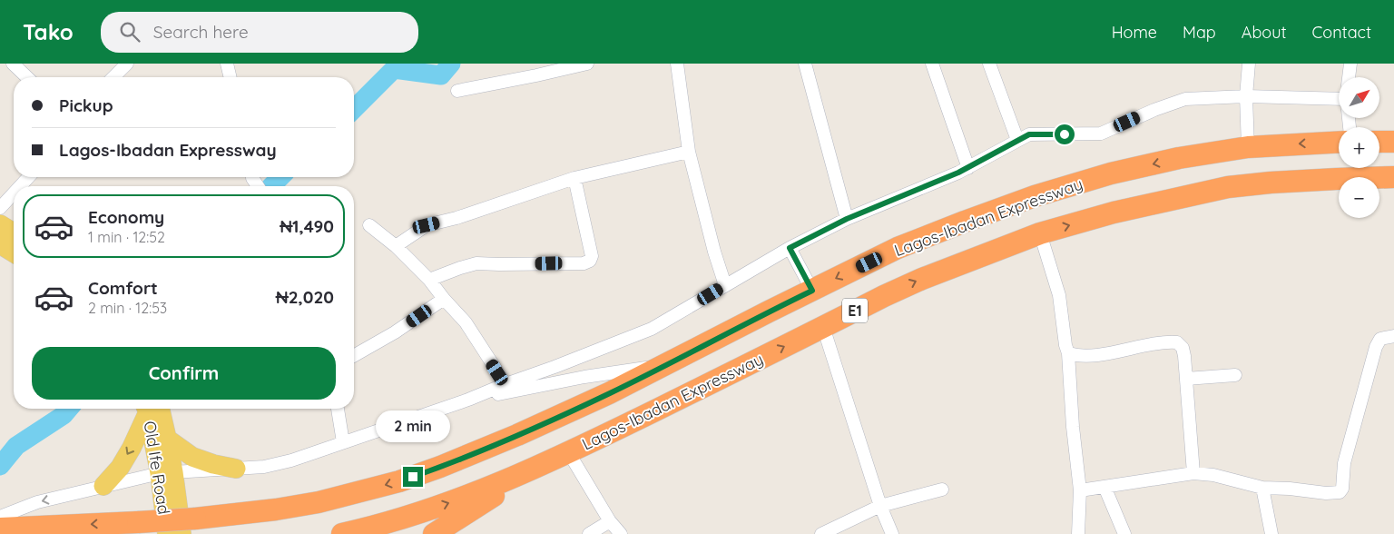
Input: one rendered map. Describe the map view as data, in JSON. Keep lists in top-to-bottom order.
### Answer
{
  "streets": {
    "highway": ["Lagos-Ibadan Expressway", "E1"],
    "main road": ["Old Ife Road"]
  },
  "crossings": [
    ["Lagos-Ibadan Expressway", "Old Ife Road"]
  ],
  "north": "top right",
  "page": {
    "header": "Tako",
    "search": "Search here",
    "nav": [
      "Home",
      "Map",
      "About",
      "Contact"
    ],
    "map_buttons": ["+", "−"],
    "banner": ["Pickup", "Lagos-Ibadan Expressway"],
    "list": [
      {
        "name": "Economy",
        "note": "1 min · 12:52",
        "value": "₦1,490"
      },
      {
        "name": "Comfort",
        "note": "2 min · 12:53",
        "value": "₦2,020"
      }
    ],
    "buttons": "Confirm",
    "bubble": "2 min"
  }
}
